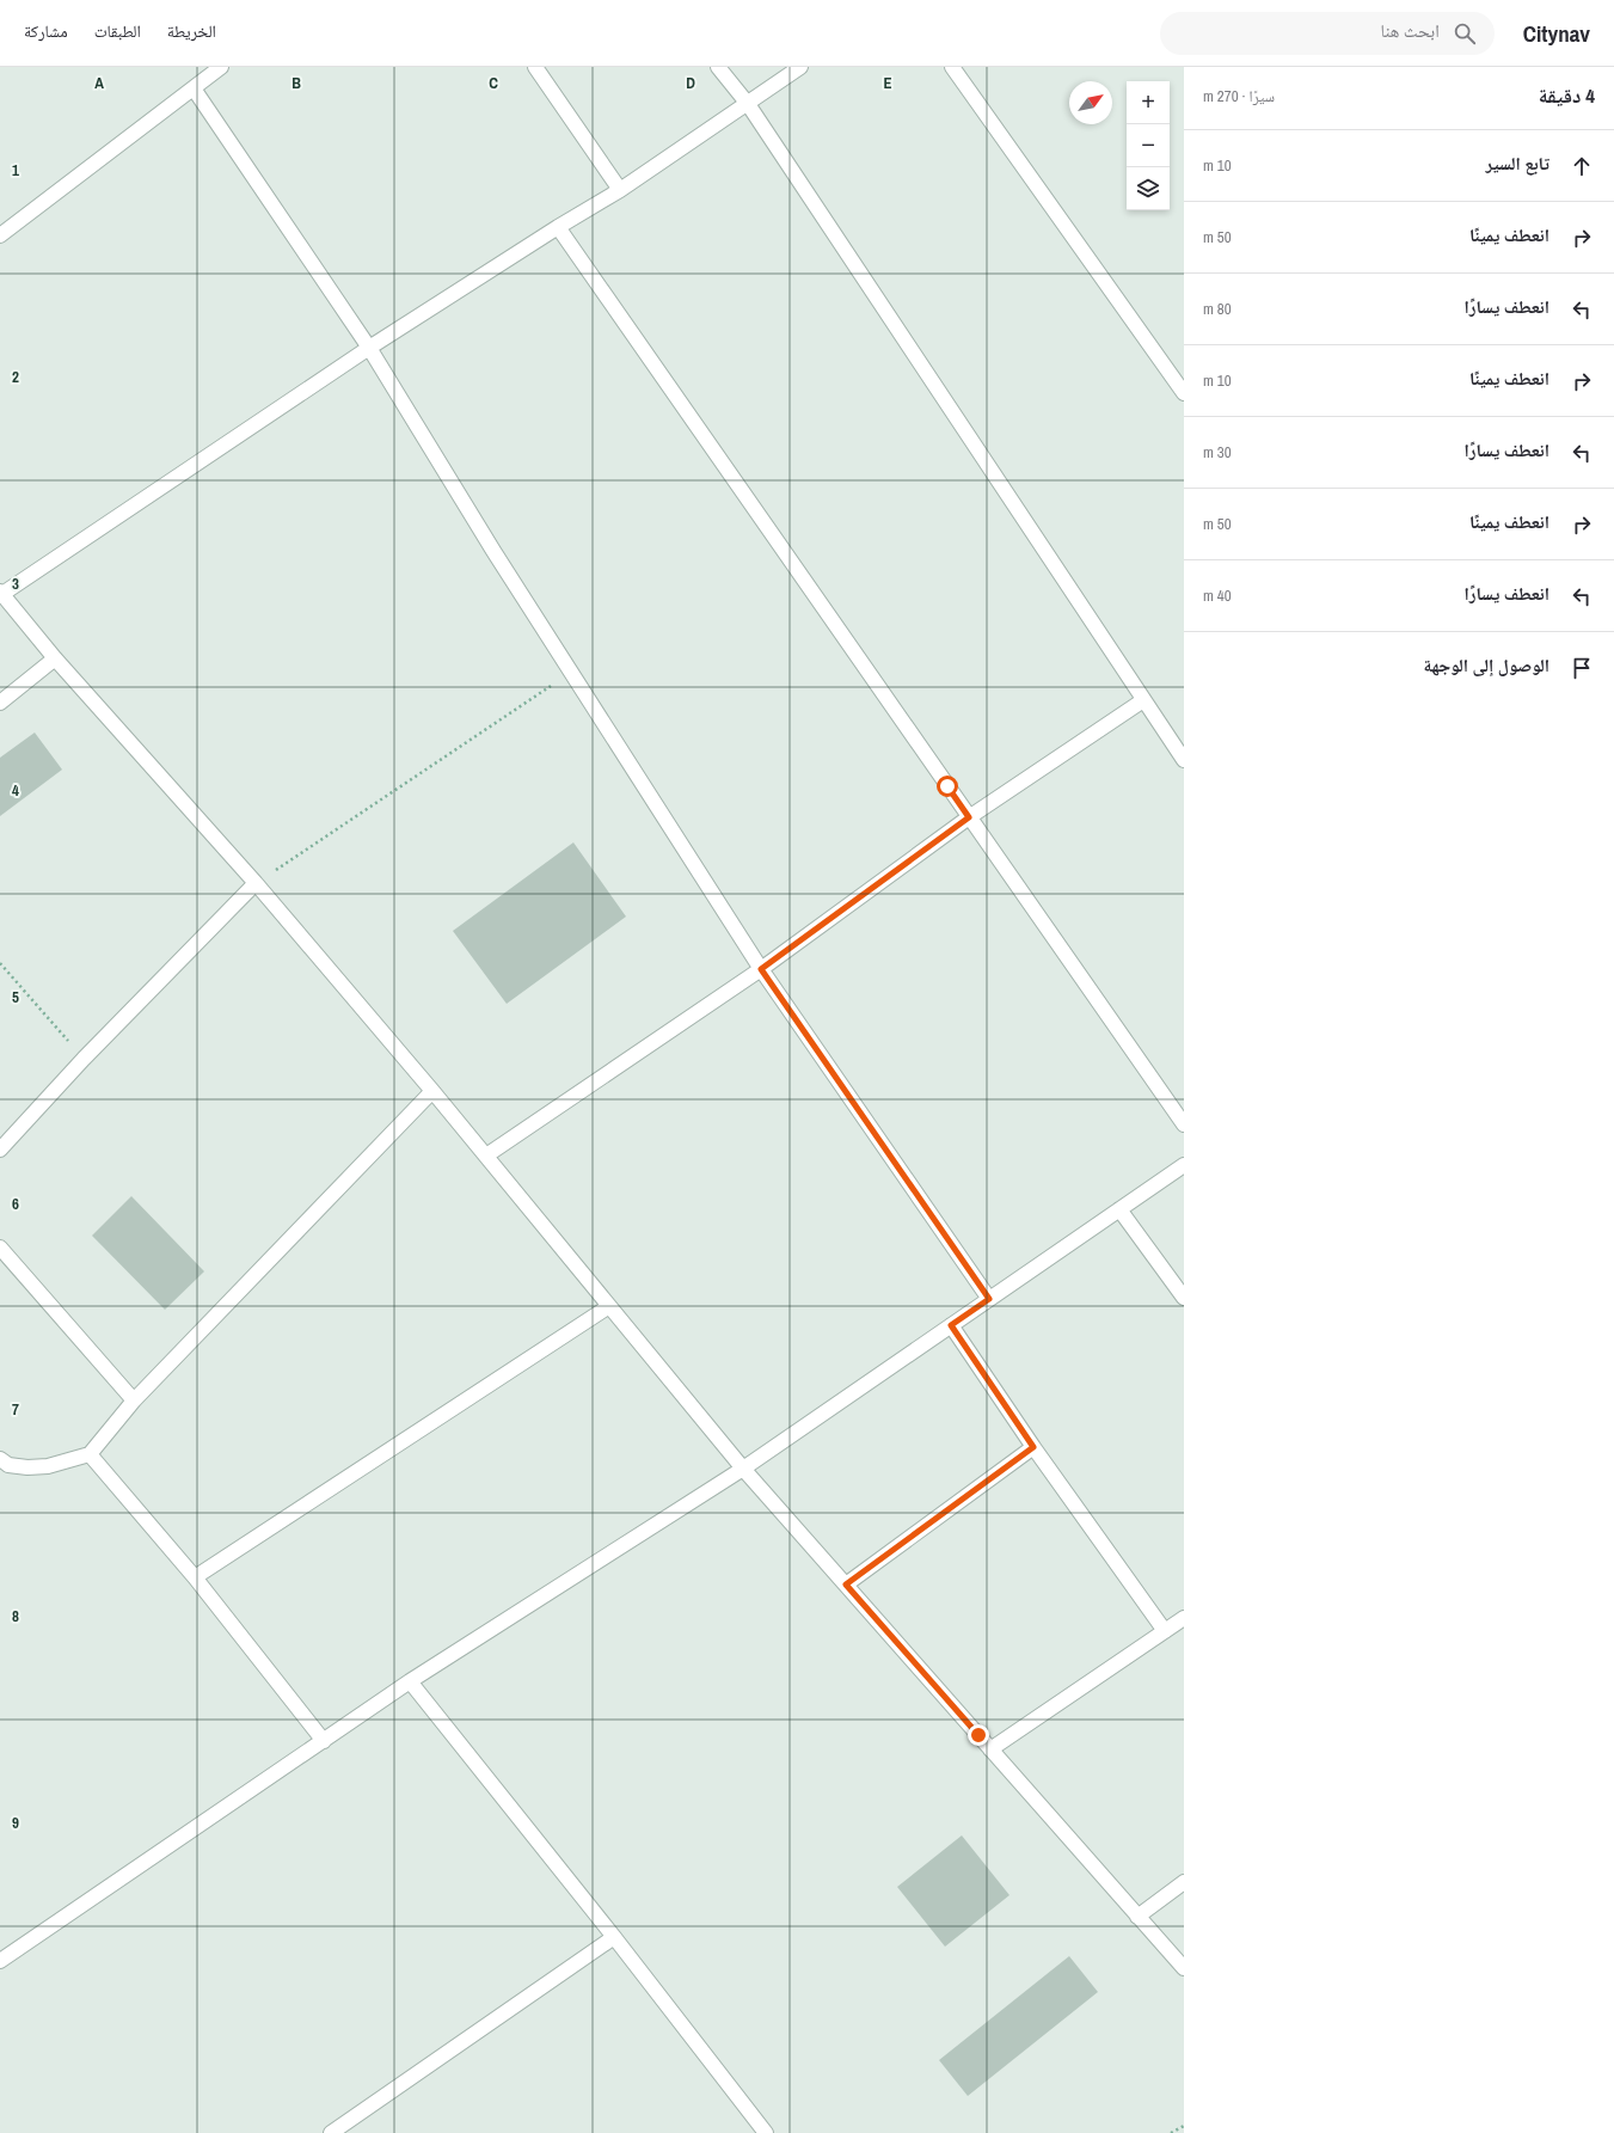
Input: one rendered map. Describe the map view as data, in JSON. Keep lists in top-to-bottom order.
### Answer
{
  "north": "top right",
  "page": {
    "header": "Citynav",
    "search": "ابحث هنا",
    "nav": ["الخريطة", "الطبقات", "مشاركة"],
    "heading": ["4 دقيقة", "سيرًا · 270 m"],
    "map_buttons": ["+", "−"],
    "list": [
      ["تابع السير", "10 m"],
      ["انعطف يمينًا", "50 m"],
      ["انعطف يسارًا", "80 m"],
      ["انعطف يمينًا", "10 m"],
      ["انعطف يسارًا", "30 m"],
      ["انعطف يمينًا", "50 m"],
      ["انعطف يسارًا", "40 m"],
      "الوصول إلى الوجهة"
    ]
  },
  "grid": {
    "columns": [
      "A",
      "B",
      "C",
      "D",
      "E"
    ],
    "rows": [
      "1",
      "2",
      "3",
      "4",
      "5",
      "6",
      "7",
      "8",
      "9"
    ]
  }
}
